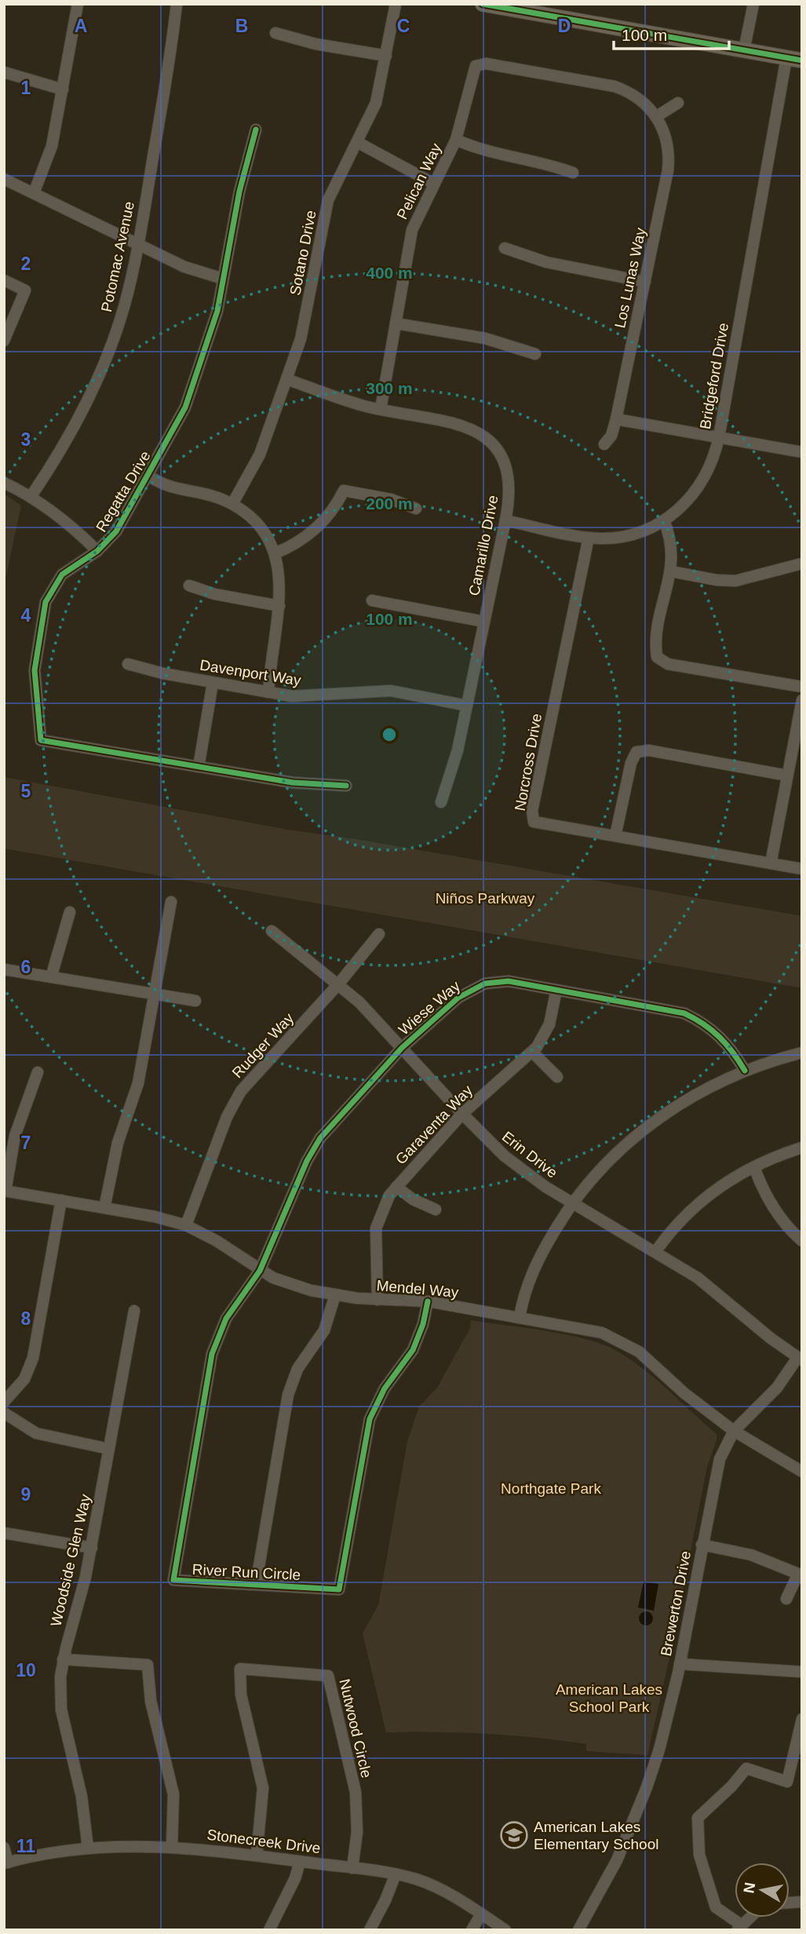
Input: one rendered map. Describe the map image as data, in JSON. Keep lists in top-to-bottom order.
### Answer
{
  "streets": {
    "street": [
      "Pelican Way",
      "Sotano Drive",
      "Potomac Avenue",
      "Los Lunas Way",
      "Bridgeford Drive",
      "Regatta Drive",
      "Camarillo Drive",
      "Davenport Way",
      "Norcross Drive",
      "Wiese Way",
      "Rudger Way",
      "Garaventa Way",
      "Erin Drive",
      "Mendel Way",
      "Woodside Glen Way",
      "River Run Circle",
      "Brewerton Drive",
      "Nutwood Circle",
      "Stonecreek Drive"
    ]
  },
  "crossings": [
    ["Pelican Way", "Los Lunas Way"],
    ["Pelican Way", "Camarillo Drive"],
    ["Sotano Drive", "Camarillo Drive"],
    ["Bridgeford Drive", "Camarillo Drive"],
    ["Bridgeford Drive", "Norcross Drive"],
    ["Camarillo Drive", "Davenport Way"],
    ["Wiese Way", "Garaventa Way"],
    ["Wiese Way", "Erin Drive"],
    ["Wiese Way", "Mendel Way"],
    ["Wiese Way", "River Run Circle"],
    ["Rudger Way", "Erin Drive"],
    ["Rudger Way", "Mendel Way"],
    ["Garaventa Way", "Erin Drive"],
    ["Garaventa Way", "Mendel Way"],
    ["Erin Drive", "Brewerton Drive"],
    ["Mendel Way", "River Run Circle"],
    ["Mendel Way", "Brewerton Drive"],
    ["Woodside Glen Way", "Stonecreek Drive"],
    ["Nutwood Circle", "Stonecreek Drive"]
  ],
  "parks": ["Niños Parkway", "Northgate Park", "American Lakes School Park"],
  "places": {
    "school or university": ["American Lakes Elementary School"]
  },
  "scale_bar": "100 m",
  "north": "left",
  "grid": {
    "columns": [
      "A",
      "B",
      "C",
      "D"
    ],
    "rows": [
      "1",
      "2",
      "3",
      "4",
      "5",
      "6",
      "7",
      "8",
      "9",
      "10",
      "11"
    ]
  },
  "rings": [
    "400 m",
    "300 m",
    "200 m",
    "100 m"
  ]
}
